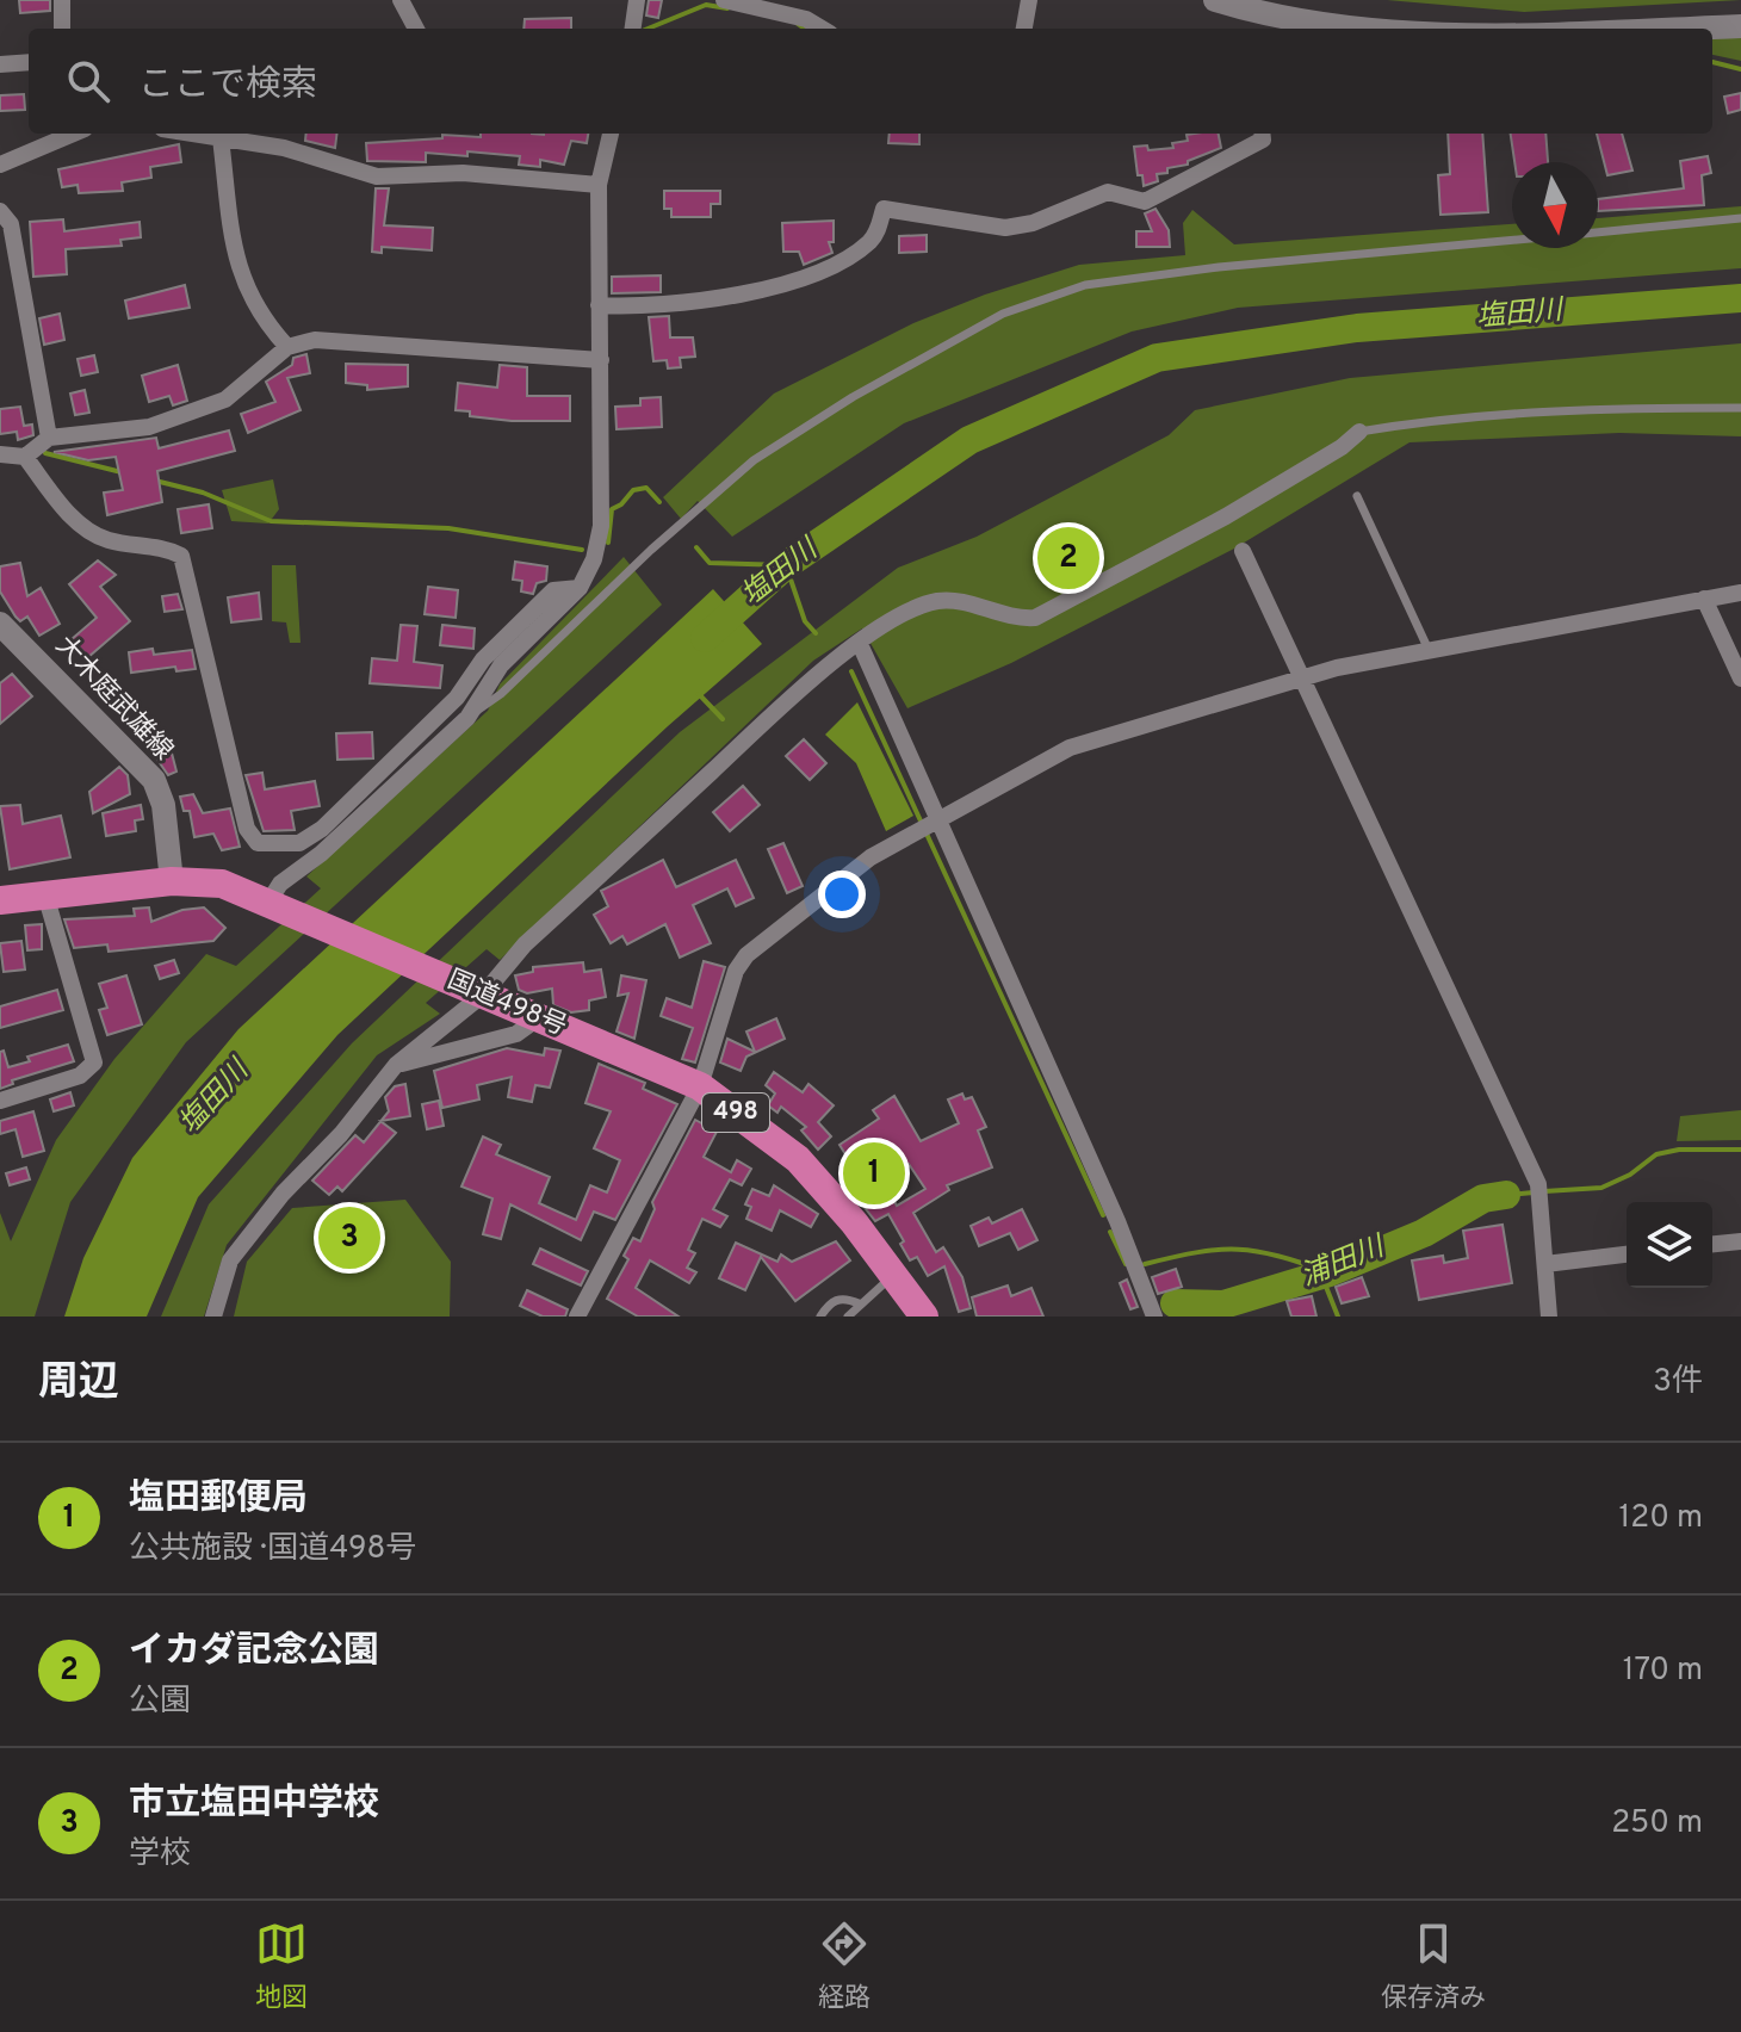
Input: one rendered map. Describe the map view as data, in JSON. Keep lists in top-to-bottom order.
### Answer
{
  "streets": {
    "highway": ["国道498号", "498"],
    "main road": ["大木庭武雄線"]
  },
  "crossings": [
    ["大木庭武雄線", "国道498号"]
  ],
  "water": ["塩田川", "浦田川"],
  "north": "bottom",
  "page": {
    "search": "ここで検索",
    "pins": ["2", "1", "3"],
    "heading": ["周辺", "3件"],
    "list": [
      {
        "mark": "1",
        "name": "塩田郵便局",
        "note": "公共施設 · 国道498号",
        "value": "120 m"
      },
      {
        "mark": "2",
        "name": "イカダ記念公園",
        "note": "公園",
        "value": "170 m"
      },
      {
        "mark": "3",
        "name": "市立塩田中学校",
        "note": "学校",
        "value": "250 m"
      }
    ],
    "nav": ["地図", "経路", "保存済み"]
  }
}
